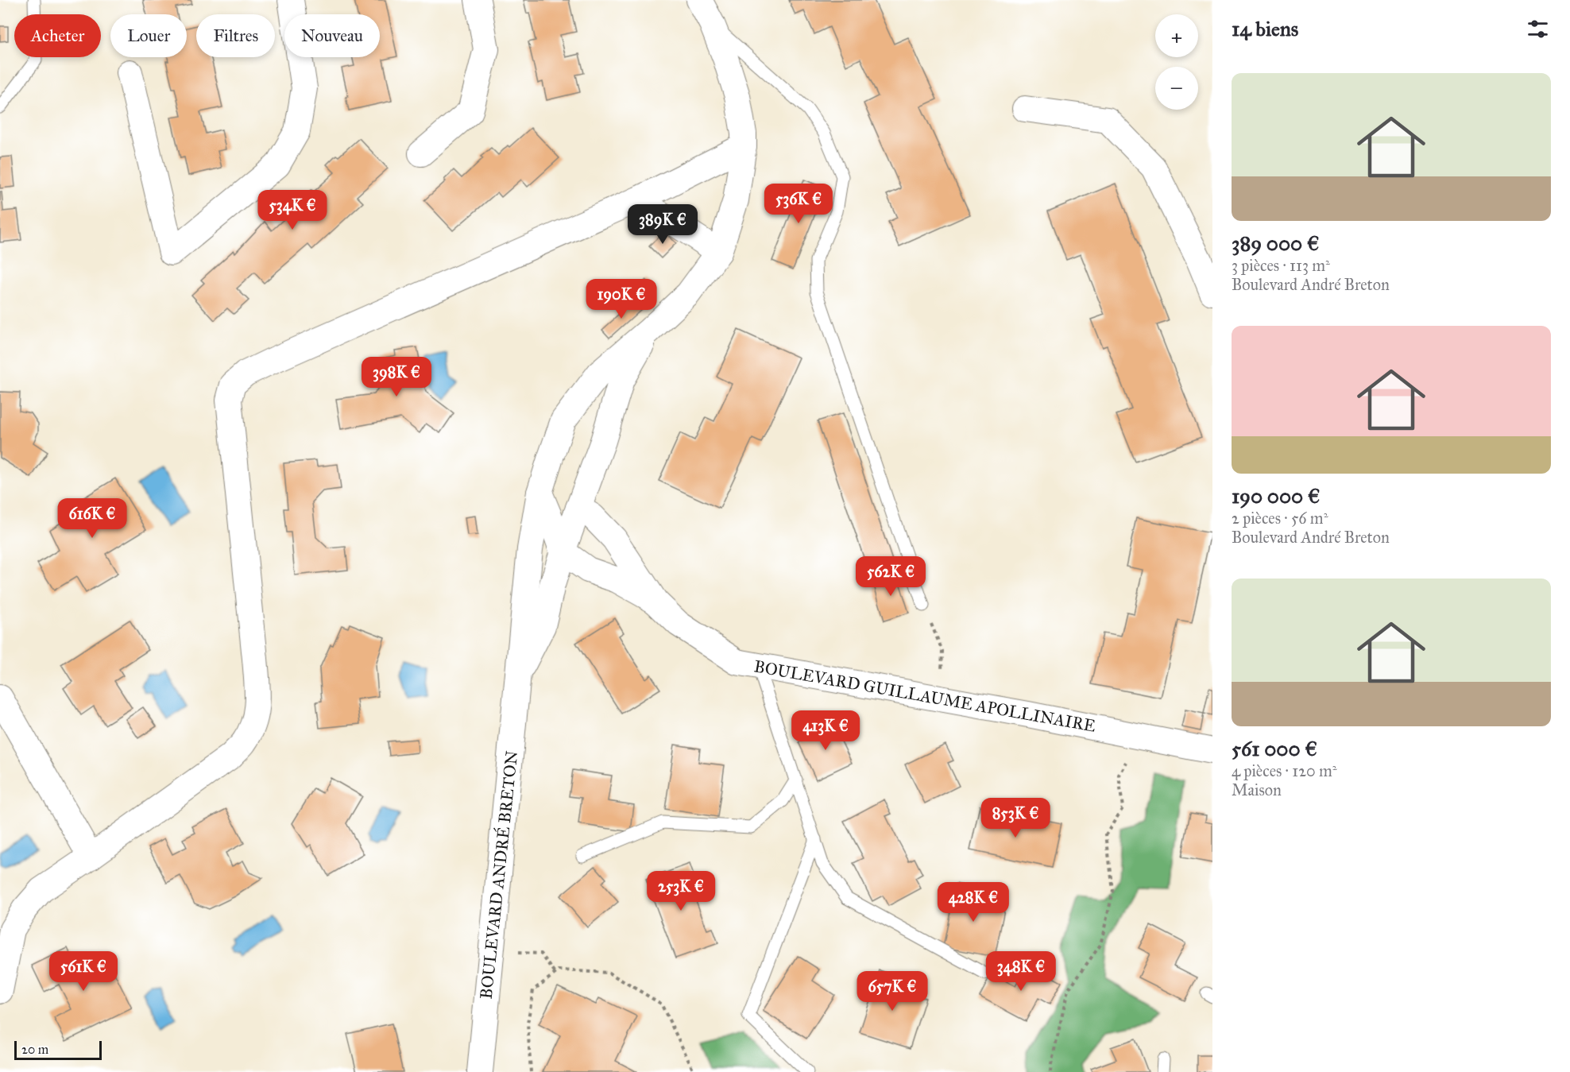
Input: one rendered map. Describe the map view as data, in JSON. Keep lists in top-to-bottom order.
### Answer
{
  "streets": {
    "street": ["BOULEVARD GUILLAUME APOLLINAIRE", "BOULEVARD ANDRÉ BRETON"]
  },
  "crossings": [
    ["BOULEVARD GUILLAUME APOLLINAIRE", "BOULEVARD ANDRÉ BRETON"]
  ],
  "scale_bar": "20 m",
  "page": {
    "heading": "14 biens",
    "map_buttons": ["+", "−"],
    "chip": [
      "Acheter",
      "Louer",
      "Filtres",
      "Nouveau"
    ],
    "list": [
      {
        "name": "389 000 €",
        "note": "3 pièces · 113 m² · Boulevard André Breton"
      },
      {
        "name": "190 000 €",
        "note": "2 pièces · 56 m² · Boulevard André Breton"
      },
      {
        "name": "561 000 €",
        "note": "4 pièces · 120 m² · Maison"
      }
    ],
    "price": [
      "536K €",
      "534K €",
      "389K €",
      "190K €",
      "398K €",
      "616K €",
      "562K €",
      "413K €",
      "853K €",
      "253K €",
      "428K €",
      "561K €",
      "348K €",
      "657K €"
    ],
    "scale": "20 m"
  }
}
